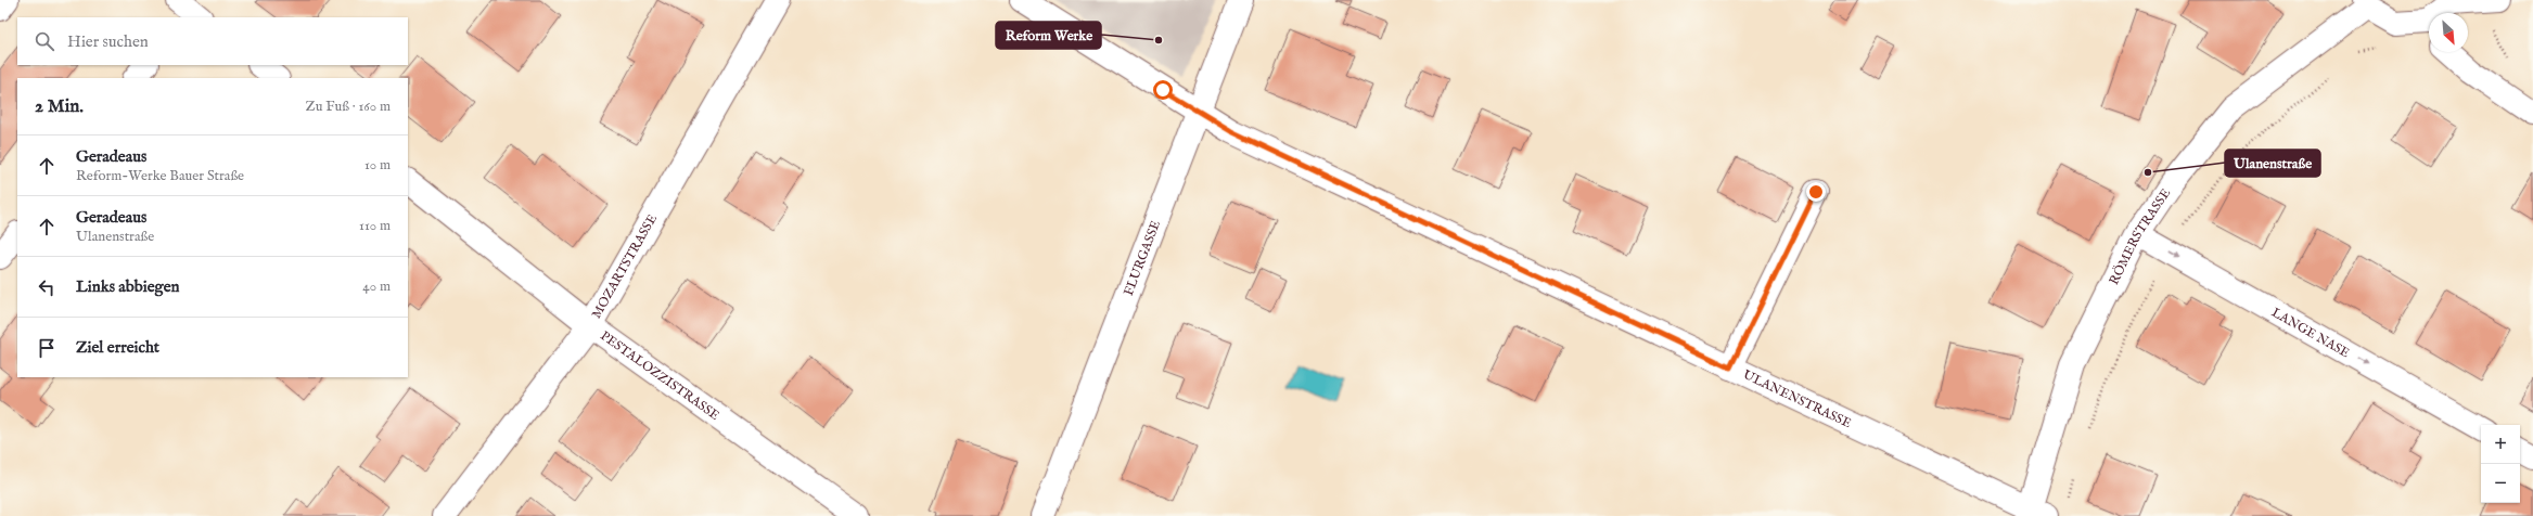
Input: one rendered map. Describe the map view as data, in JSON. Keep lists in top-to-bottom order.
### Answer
{
  "streets": {
    "street": [
      "RÖMERSTRASSE",
      "FLURGASSE",
      "MOZARTSTRASSE",
      "LANGE NASE",
      "PESTALOZZISTRASSE",
      "ULANENSTRASSE"
    ]
  },
  "crossings": [
    ["RÖMERSTRASSE", "LANGE NASE"],
    ["RÖMERSTRASSE", "ULANENSTRASSE"],
    ["FLURGASSE", "ULANENSTRASSE"],
    ["MOZARTSTRASSE", "PESTALOZZISTRASSE"]
  ],
  "one_way": ["LANGE NASE"],
  "places": ["Reform Werke", "Ulanenstraße"],
  "north": "bottom right",
  "page": {
    "search": "Hier suchen",
    "heading": ["2 Min.", "Zu Fuß · 160 m"],
    "list": [
      ["Geradeaus", "Reform-Werke Bauer Straße", "10 m"],
      ["Geradeaus", "Ulanenstraße", "110 m"],
      ["Links abbiegen", "40 m"],
      "Ziel erreicht"
    ],
    "map_buttons": ["+", "−"]
  }
}
